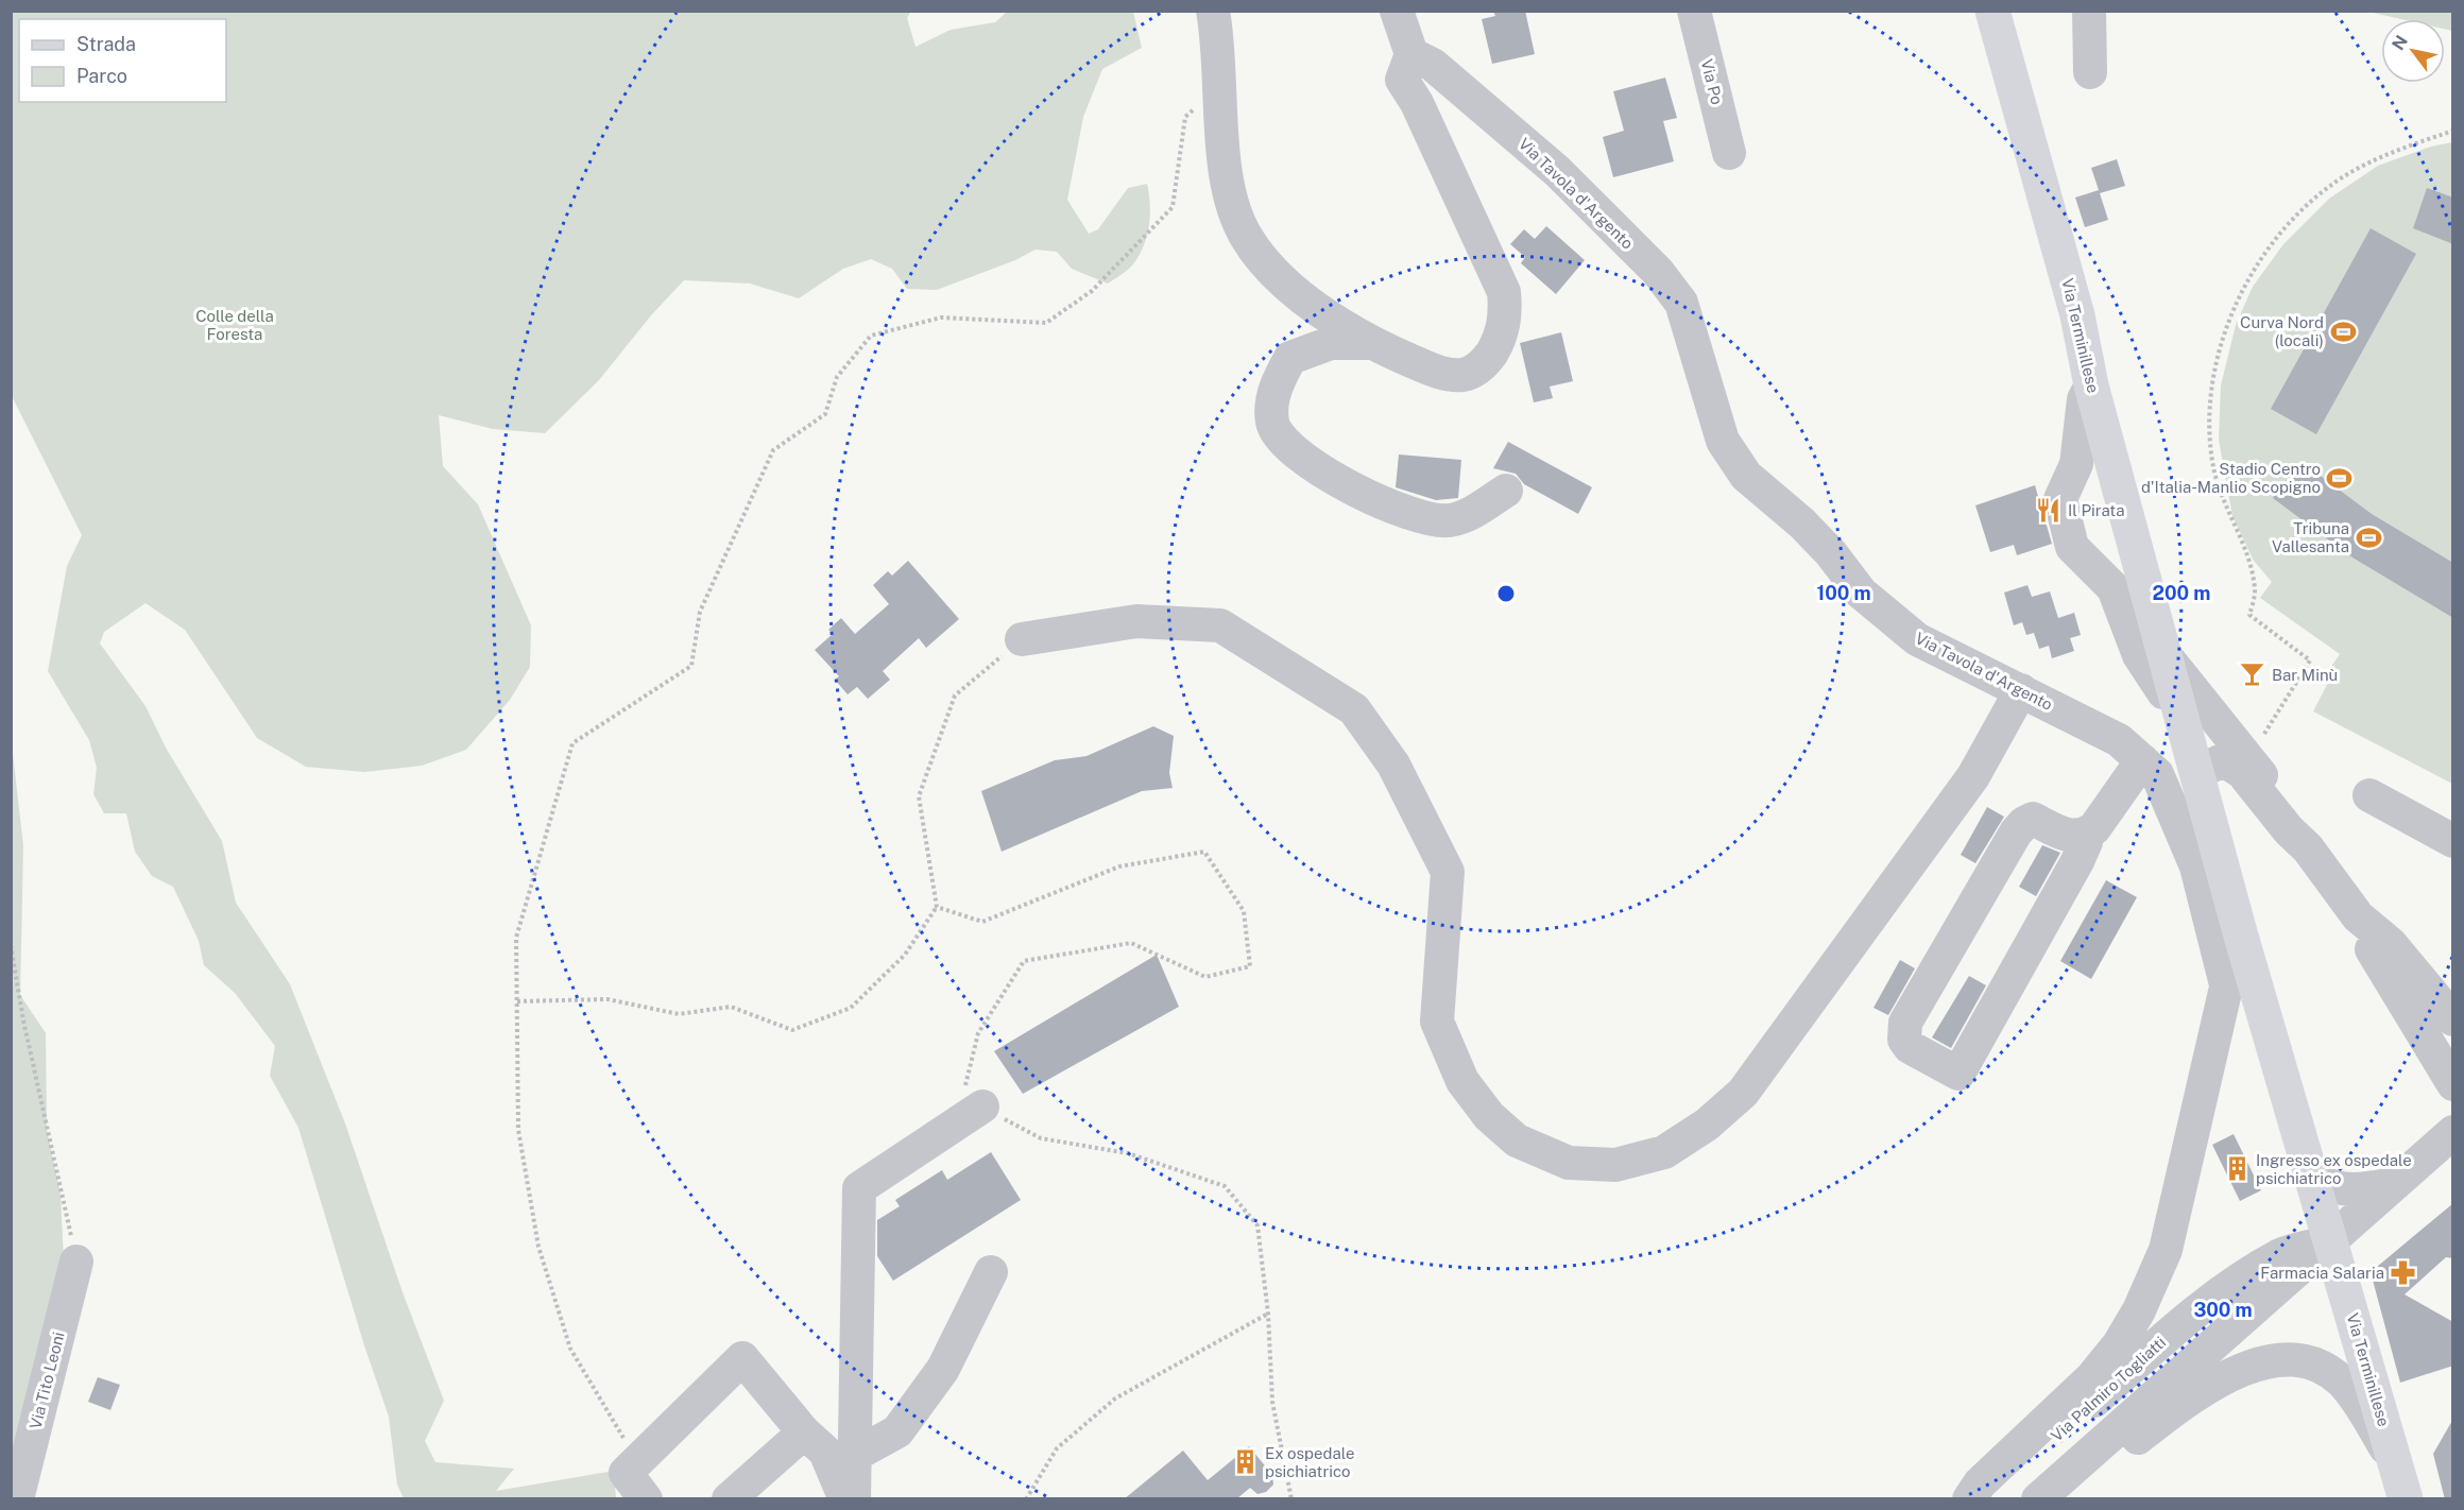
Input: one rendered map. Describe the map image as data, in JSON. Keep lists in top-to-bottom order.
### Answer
{
  "streets": {
    "main road": ["Via Terminillese"],
    "street": [
      "Via Po",
      "Via Tavola d'Argento",
      "Via Tito Leoni",
      "Via Palmiro Togliatti"
    ]
  },
  "crossings": [
    ["Via Terminillese", "Via Palmiro Togliatti"]
  ],
  "parks": ["Colle della Foresta"],
  "places": {
    "sports": ["Curva Nord (locali)", "Stadio Centro d'Italia-Manlio Scopigno", "Tribuna Vallesanta"],
    "restaurant": ["Il Pirata"],
    "bar": ["Bar Minù"],
    "building": ["Ingresso ex ospedale psichiatrico", "Ex ospedale psichiatrico"],
    "pharmacy": ["Farmacia Salaria"]
  },
  "legend": ["Strada", "Parco"],
  "north": "top left",
  "rings": ["100 m", "200 m", "300 m"]
}
